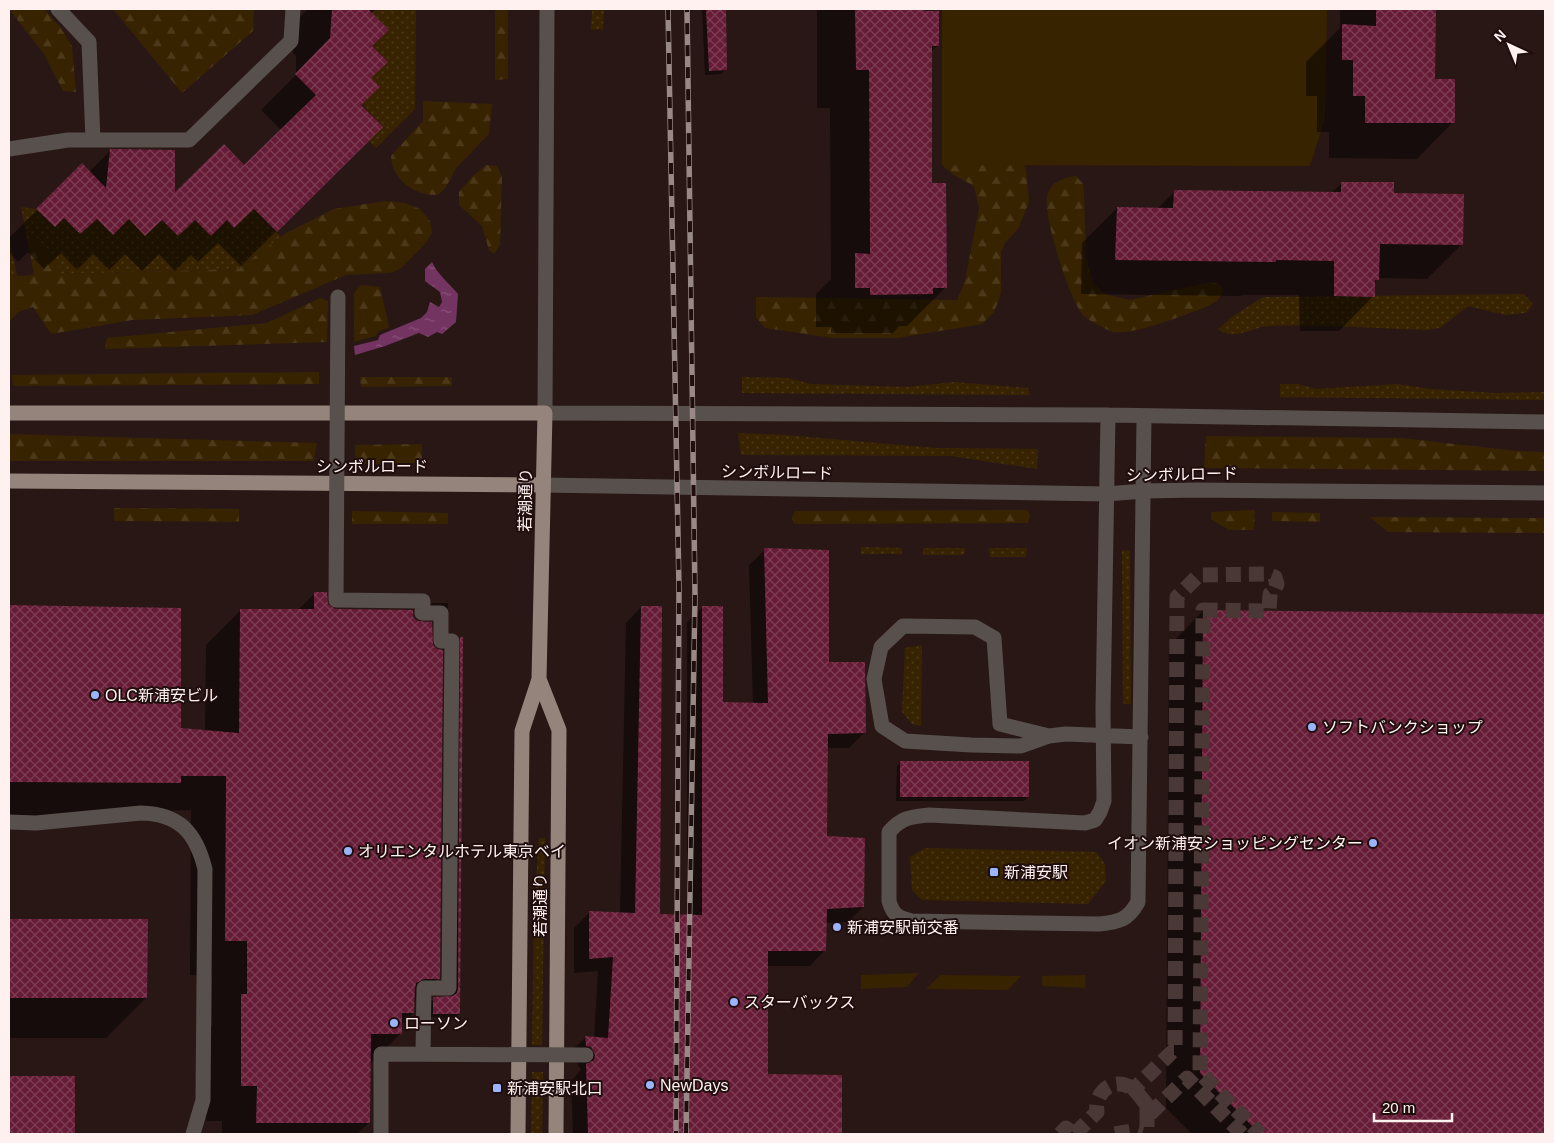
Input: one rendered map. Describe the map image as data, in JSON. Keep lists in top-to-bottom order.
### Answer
{
  "streets": {
    "main road": ["シンボルロード", "若潮通り"]
  },
  "crossings": [
    ["シンボルロード", "若潮通り"]
  ],
  "places": {
    "other": [
      "OLC新浦安ビル",
      "ソフトバンクショップ",
      "イオン新浦安ショッピングセンター",
      "オリエンタルホテル東京ベイ",
      "新浦安駅前交番",
      "スターバックス",
      "ローソン",
      "NewDays"
    ],
    "transit": ["新浦安駅", "新浦安駅北口"]
  },
  "scale_bar": "20 m",
  "north": "top left"
}
